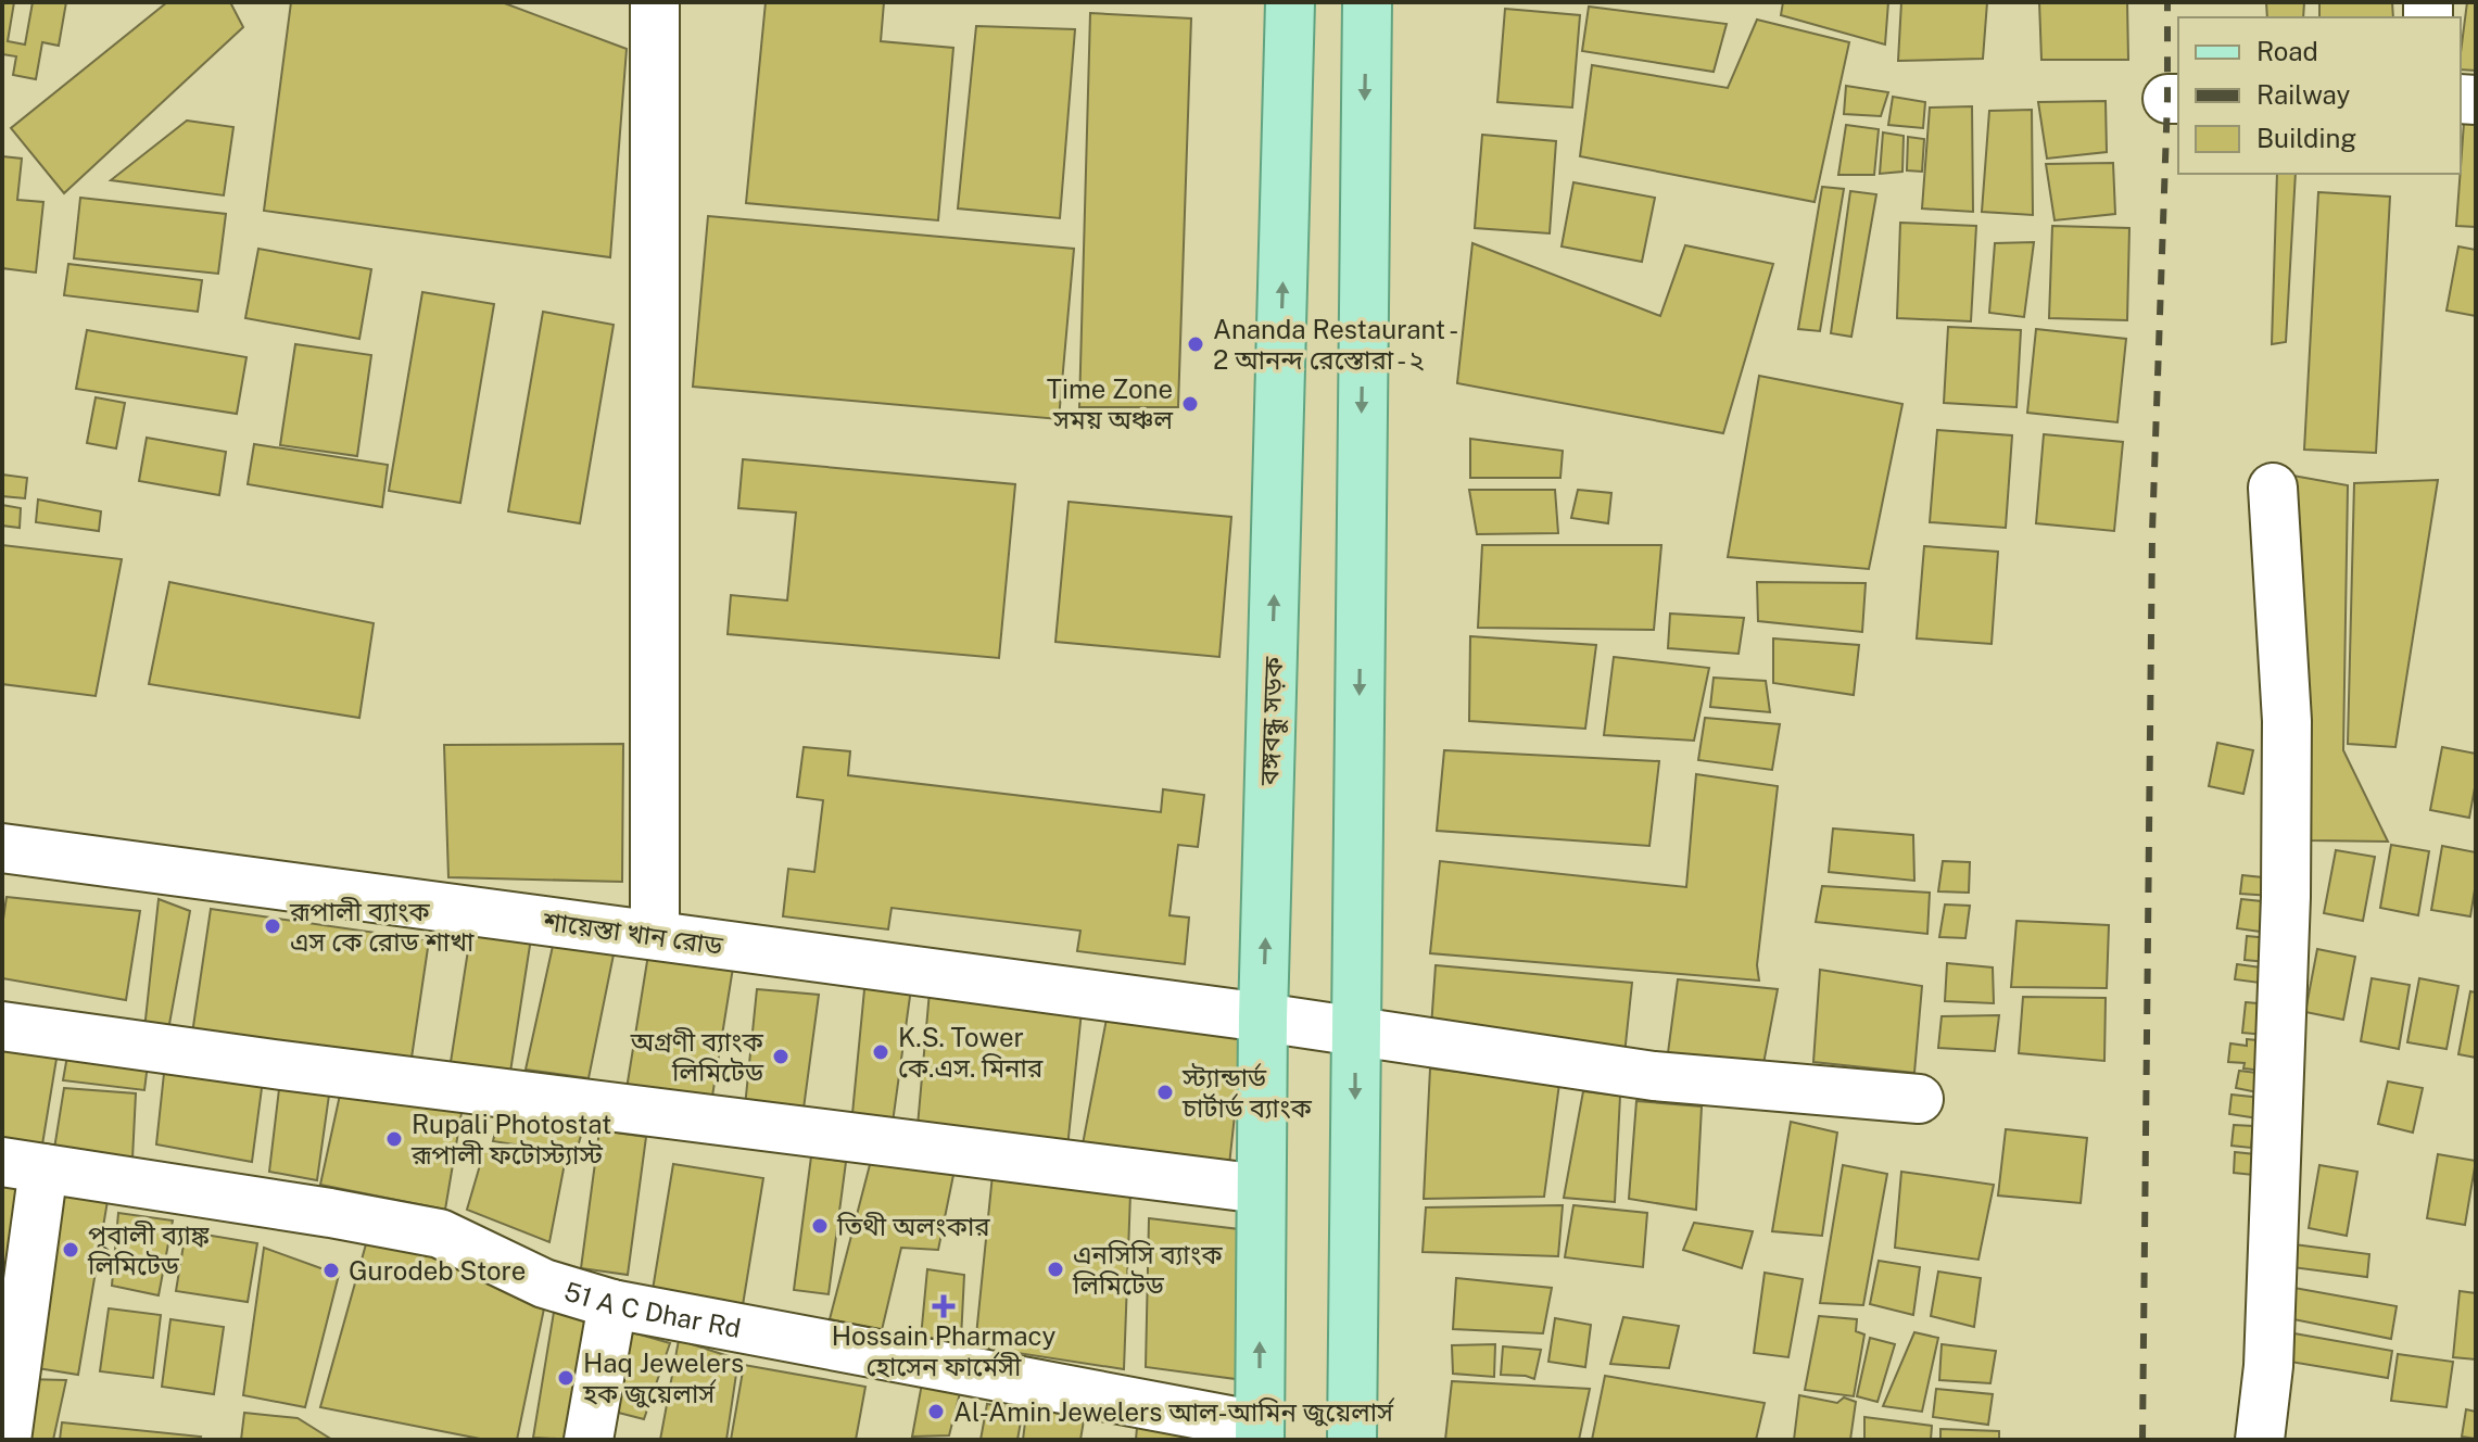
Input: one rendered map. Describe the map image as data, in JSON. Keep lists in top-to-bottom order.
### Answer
{
  "streets": {
    "main road": ["বঙ্গবন্ধু সড়ক"],
    "street": ["শায়েস্তা খান রোড", "51 A C Dhar Rd"]
  },
  "crossings": [
    ["বঙ্গবন্ধু সড়ক", "শায়েস্তা খান রোড"],
    ["বঙ্গবন্ধু সড়ক", "51 A C Dhar Rd"]
  ],
  "places": {
    "other": [
      "Ananda Restaurant - 2 আনন্দ রেস্তোরা - ২",
      "Time Zone সময় অঞ্চল",
      "রূপালী ব্যাংক এস কে রোড শাখা",
      "K.S. Tower কে.এস. মিনার",
      "অগ্রণী ব্যাংক লিমিটেড",
      "স্ট্যান্ডার্ড চার্টার্ড ব্যাংক",
      "Rupali Photostat রূপালী ফটোস্ট্যাস্ট",
      "তিথী অলংকার",
      "পূবালী ব্যাঙ্ক লিমিটেড",
      "এনসিসি ব্যাংক লিমিটেড",
      "Gurodeb Store",
      "Haq Jewelers হক জুয়েলার্স",
      "Al-Amin Jewelers আল-আমিন জুয়েলার্স"
    ],
    "health": ["Hossain Pharmacy হোসেন ফার্মেসী"]
  },
  "legend": ["Road", "Railway", "Building"]
}
